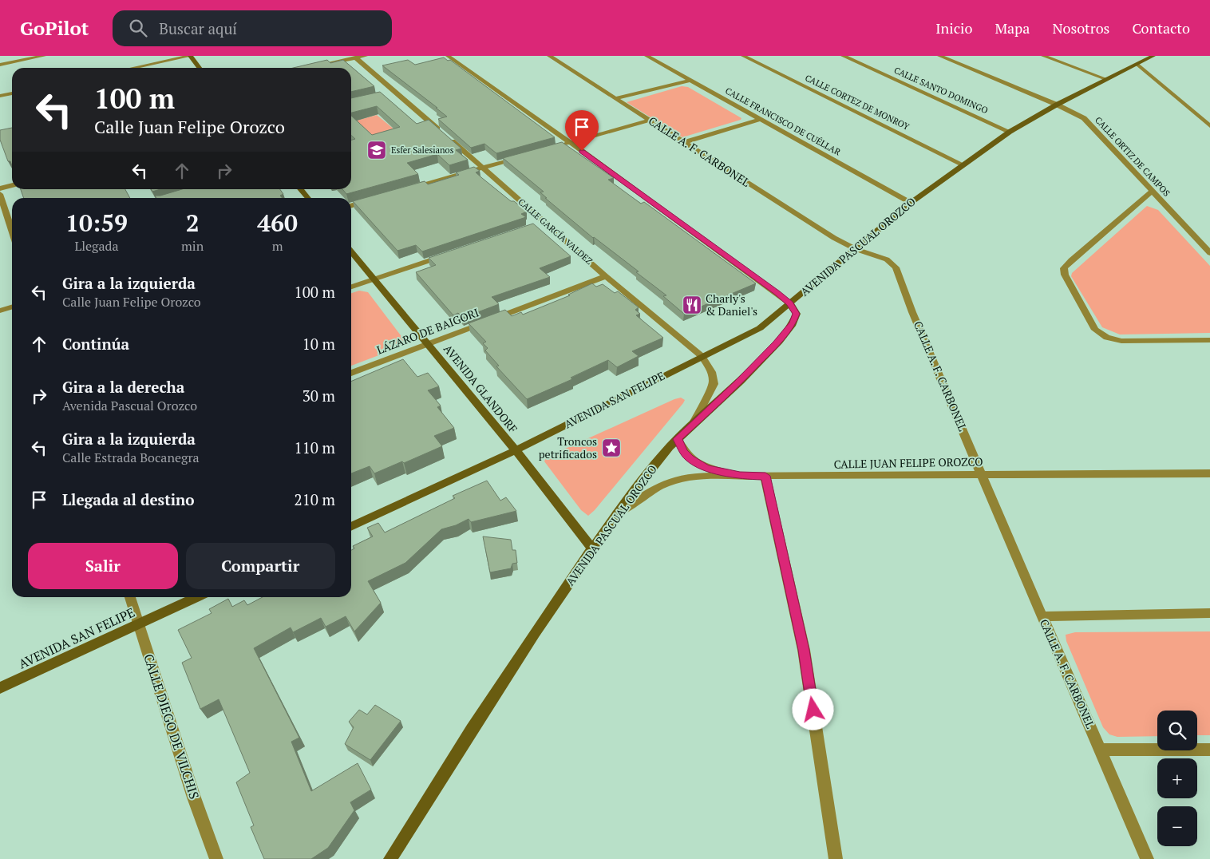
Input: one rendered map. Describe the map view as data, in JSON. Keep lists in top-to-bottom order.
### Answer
{
  "streets": {
    "main road": ["AVENIDA PASCUAL OROZCO", "AVENIDA GLANDORF", "AVENIDA SAN FELIPE"],
    "street": [
      "CALLE SANTO DOMINGO",
      "CALLE CORTEZ DE MONROY",
      "CALLE FRANCISCO DE CUÉLLAR",
      "CALLE A. F. CARBONEL",
      "CALLE ORTIZ DE CAMPOS",
      "CALLE GARCÍA VALDEZ",
      "LÁZARO DE BAIGORI",
      "CALLE JUAN FELIPE OROZCO",
      "CALLE DIEGO DE VILCHIS"
    ]
  },
  "crossings": [
    ["CALLE SANTO DOMINGO", "AVENIDA PASCUAL OROZCO"],
    ["CALLE CORTEZ DE MONROY", "AVENIDA PASCUAL OROZCO"],
    ["CALLE FRANCISCO DE CUÉLLAR", "AVENIDA PASCUAL OROZCO"],
    ["CALLE A. F. CARBONEL", "AVENIDA PASCUAL OROZCO"],
    ["CALLE A. F. CARBONEL", "CALLE JUAN FELIPE OROZCO"],
    ["CALLE ORTIZ DE CAMPOS", "AVENIDA PASCUAL OROZCO"],
    ["CALLE GARCÍA VALDEZ", "AVENIDA PASCUAL OROZCO"],
    ["CALLE GARCÍA VALDEZ", "LÁZARO DE BAIGORI"],
    ["CALLE GARCÍA VALDEZ", "AVENIDA SAN FELIPE"],
    ["AVENIDA PASCUAL OROZCO", "AVENIDA GLANDORF"],
    ["AVENIDA PASCUAL OROZCO", "AVENIDA SAN FELIPE"],
    ["AVENIDA PASCUAL OROZCO", "CALLE JUAN FELIPE OROZCO"],
    ["LÁZARO DE BAIGORI", "AVENIDA GLANDORF"],
    ["AVENIDA GLANDORF", "AVENIDA SAN FELIPE"],
    ["AVENIDA SAN FELIPE", "CALLE DIEGO DE VILCHIS"]
  ],
  "places": {
    "school or university": ["Esfer Salesianos"],
    "restaurant": ["Charly's & Daniel's"],
    "place": ["Troncos petrificados"]
  },
  "page": {
    "header": "GoPilot",
    "search": "Buscar aquí",
    "nav": [
      "Inicio",
      "Mapa",
      "Nosotros",
      "Contacto"
    ],
    "turn": ["100 m", "Calle Juan Felipe Orozco"],
    "eta": [
      "10:59",
      "Llegada",
      "2",
      "min",
      "460",
      "m"
    ],
    "list": [
      {
        "name": "Gira a la izquierda",
        "note": "Calle Juan Felipe Orozco",
        "value": "100 m"
      },
      {
        "name": "Continúa",
        "value": "10 m"
      },
      {
        "name": "Gira a la derecha",
        "note": "Avenida Pascual Orozco",
        "value": "30 m"
      },
      {
        "name": "Gira a la izquierda",
        "note": "Calle Estrada Bocanegra",
        "value": "110 m"
      },
      {
        "name": "Llegada al destino",
        "value": "210 m"
      }
    ],
    "buttons": ["Salir", "Compartir"],
    "map_buttons": ["+", "−"]
  }
}
